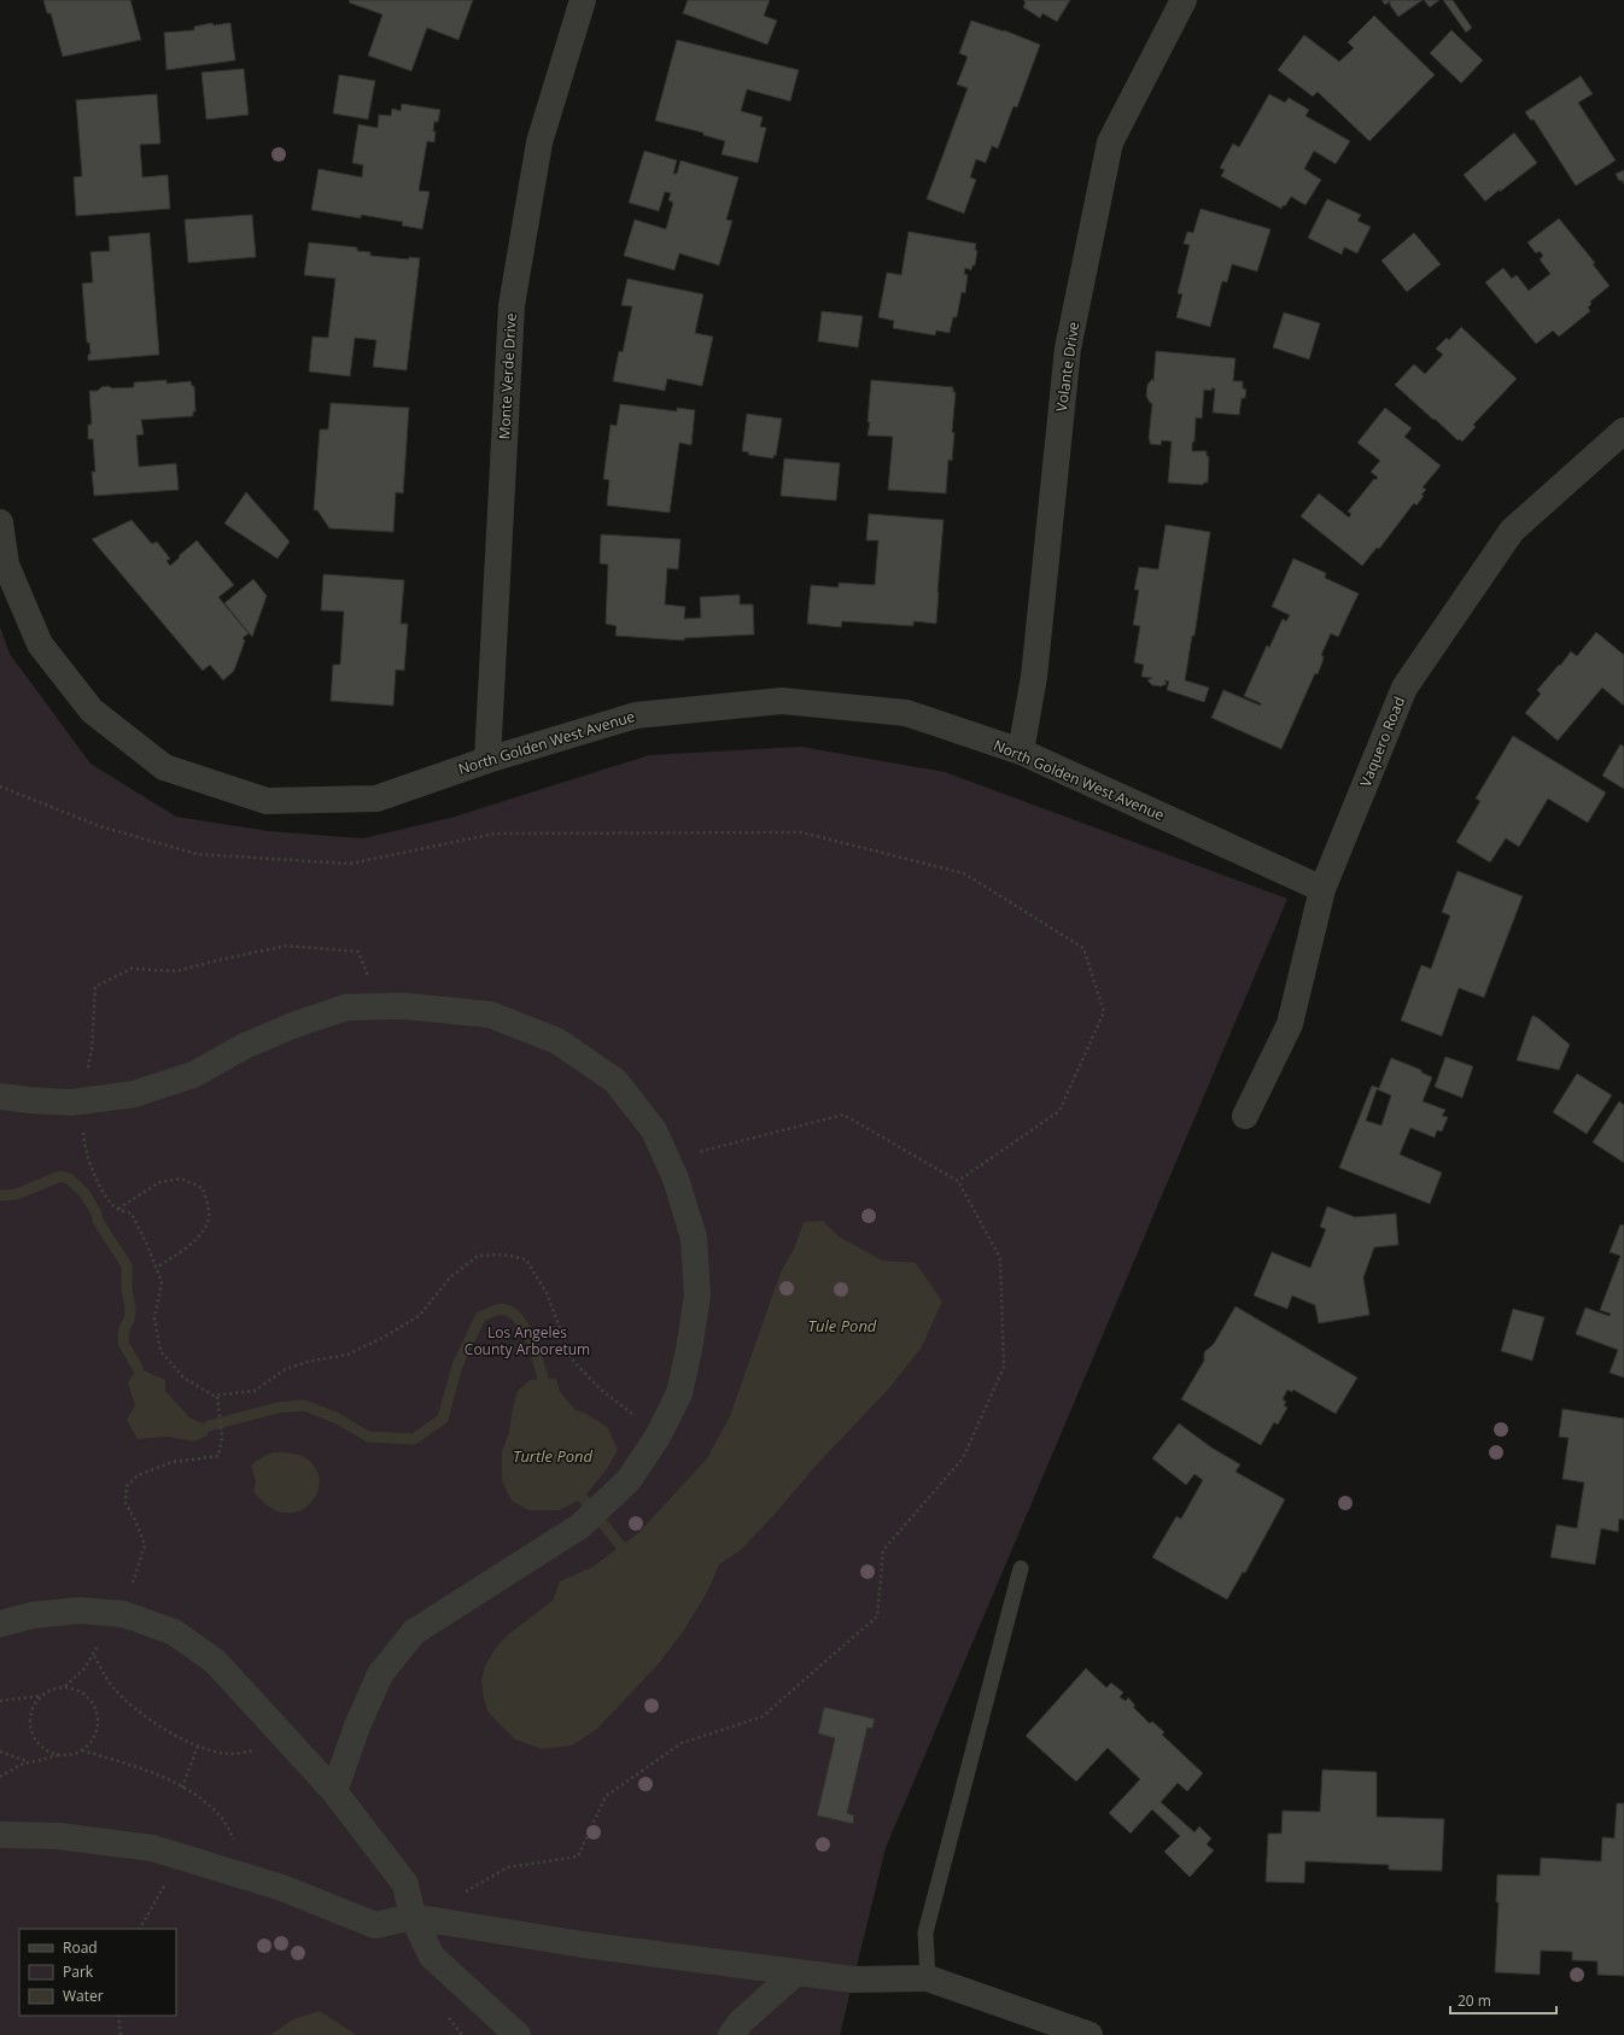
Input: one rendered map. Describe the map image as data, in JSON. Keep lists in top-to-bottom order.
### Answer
{
  "streets": {
    "street": [
      "Volante Drive",
      "Monte Verde Drive",
      "Vaquero Road",
      "North Golden West Avenue"
    ]
  },
  "crossings": [
    ["Volante Drive", "North Golden West Avenue"],
    ["Monte Verde Drive", "North Golden West Avenue"],
    ["Vaquero Road", "North Golden West Avenue"]
  ],
  "water": ["Tule Pond", "Turtle Pond"],
  "parks": ["Los Angeles County Arboretum"],
  "legend": ["Road", "Park", "Water"],
  "scale_bar": "20 m"
}
